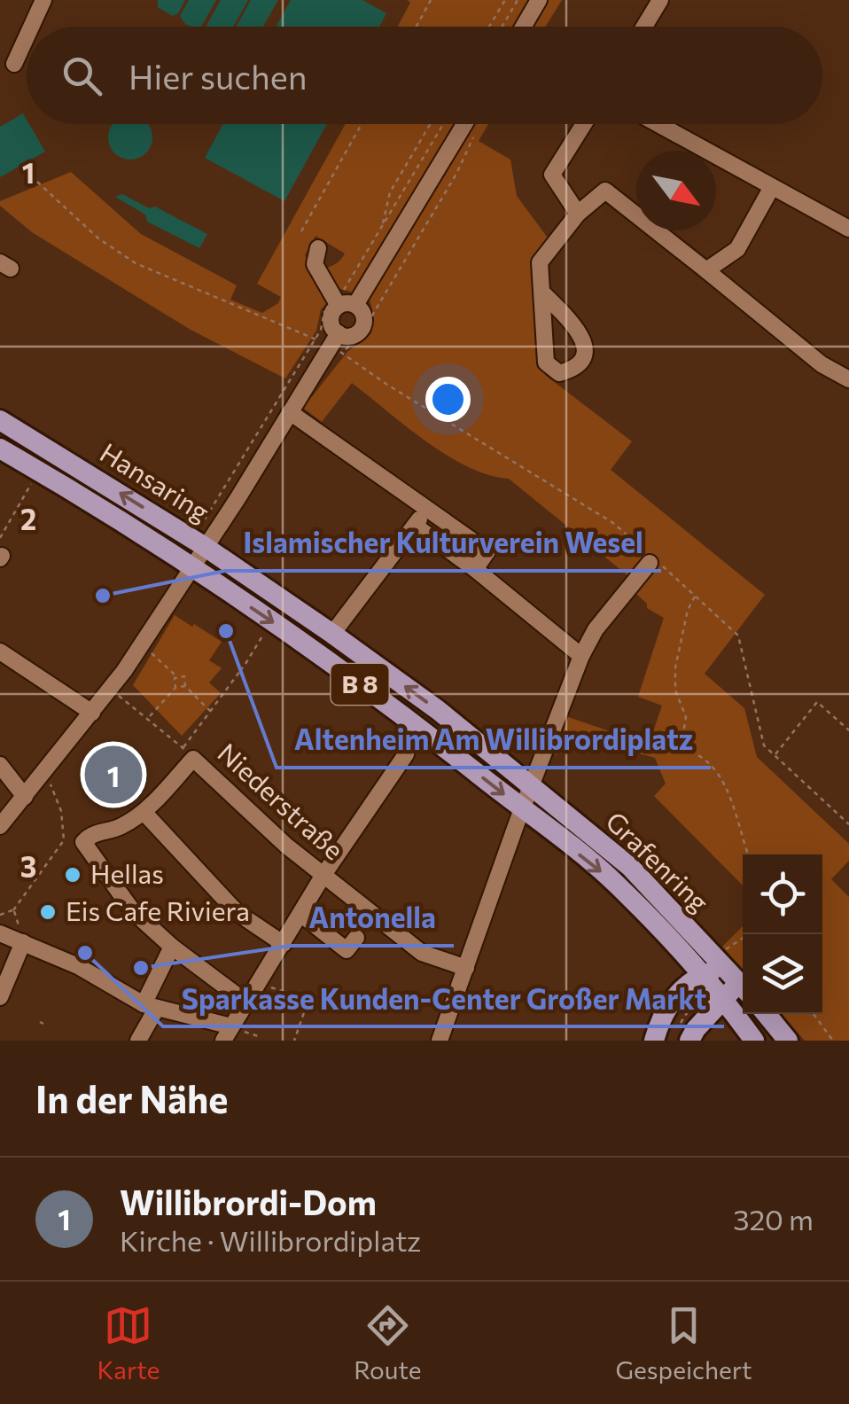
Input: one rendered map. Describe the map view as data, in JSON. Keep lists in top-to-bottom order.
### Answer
{
  "streets": {
    "main road": ["Hansaring", "B 8", "Grafenring"],
    "street": ["Niederstraße"]
  },
  "crossings": [
    ["Hansaring", "Grafenring"],
    ["B 8", "Grafenring"]
  ],
  "places": [
    "Islamischer Kulturverein Wesel",
    "Altenheim Am Willibrordiplatz",
    "Hellas",
    "Eis Cafe Riviera",
    "Sparkasse Kunden-Center Großer Markt",
    "Antonella"
  ],
  "north": "bottom right",
  "page": {
    "search": "Hier suchen",
    "pins": "1",
    "heading": "In der Nähe",
    "list": [
      {
        "mark": "1",
        "name": "Willibrordi-Dom",
        "note": "Kirche · Willibrordiplatz",
        "value": "320 m"
      }
    ],
    "nav": ["Karte", "Route", "Gespeichert"]
  },
  "grid": {
    "rows": ["1", "2", "3"]
  }
}
